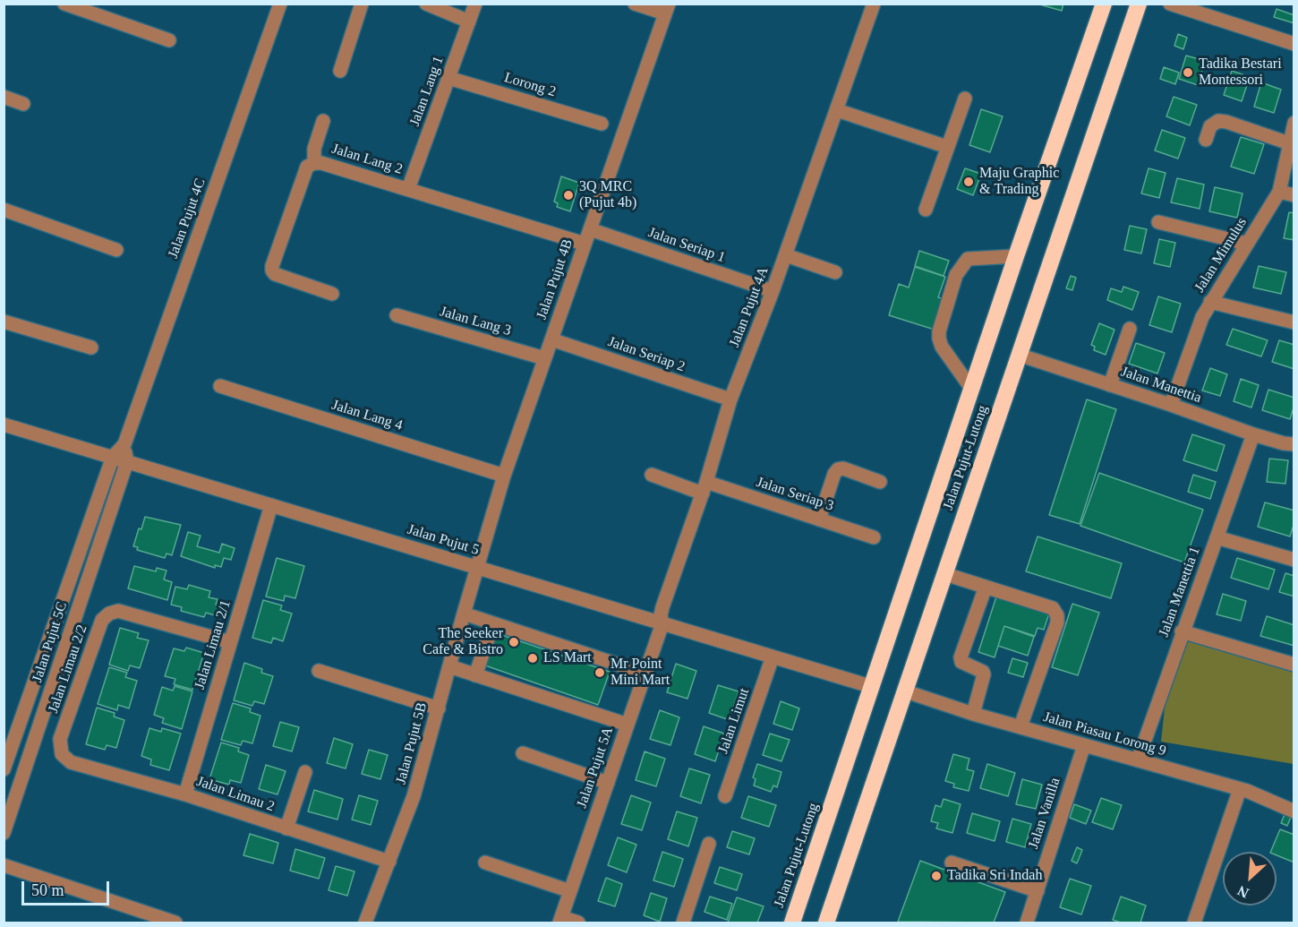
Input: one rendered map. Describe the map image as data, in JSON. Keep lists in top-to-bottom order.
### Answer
{
  "streets": {
    "highway": ["Jalan Pujut-Lutong"],
    "street": [
      "Lorong 2",
      "Jalan Lang 1",
      "Jalan Lang 2",
      "Jalan Pujut 4C",
      "Jalan Seriap 1",
      "Jalan Mimulus",
      "Jalan Pujut 4B",
      "Jalan Pujut 4A",
      "Jalan Lang 3",
      "Jalan Seriap 2",
      "Jalan Manettia",
      "Jalan Lang 4",
      "Jalan Seriap 3",
      "Jalan Pujut 5",
      "Jalan Manettia 1",
      "Jalan Pujut 5C",
      "Jalan Limau 2/1",
      "Jalan Limau 2/2",
      "Jalan Limut",
      "Jalan Piasau Lorong 9",
      "Jalan Pujut 5B",
      "Jalan Pujut 5A",
      "Jalan Limau 2",
      "Jalan Vanilla"
    ]
  },
  "crossings": [
    ["Lorong 2", "Jalan Lang 1"],
    ["Jalan Lang 1", "Jalan Lang 2"],
    ["Jalan Lang 2", "Jalan Pujut 4B"],
    ["Jalan Seriap 1", "Jalan Pujut 4B"],
    ["Jalan Seriap 1", "Jalan Pujut 4A"],
    ["Jalan Mimulus", "Jalan Manettia"],
    ["Jalan Pujut 4B", "Jalan Lang 3"],
    ["Jalan Pujut 4B", "Jalan Seriap 2"],
    ["Jalan Pujut 4B", "Jalan Lang 4"],
    ["Jalan Pujut 4B", "Jalan Pujut 5"],
    ["Jalan Pujut 4B", "Jalan Pujut 5B"],
    ["Jalan Pujut 4A", "Jalan Seriap 2"],
    ["Jalan Pujut 4A", "Jalan Seriap 3"],
    ["Jalan Pujut 4A", "Jalan Pujut 5"],
    ["Jalan Pujut 4A", "Jalan Pujut 5A"],
    ["Jalan Manettia", "Jalan Pujut-Lutong"],
    ["Jalan Manettia", "Jalan Manettia 1"],
    ["Jalan Pujut-Lutong", "Jalan Pujut 5"],
    ["Jalan Pujut-Lutong", "Jalan Piasau Lorong 9"],
    ["Jalan Pujut 5", "Jalan Pujut 5C"],
    ["Jalan Pujut 5", "Jalan Limau 2/1"],
    ["Jalan Pujut 5", "Jalan Limut"],
    ["Jalan Pujut 5", "Jalan Pujut 5B"],
    ["Jalan Pujut 5", "Jalan Pujut 5A"],
    ["Jalan Manettia 1", "Jalan Piasau Lorong 9"],
    ["Jalan Limau 2/1", "Jalan Limau 2/2"],
    ["Jalan Limau 2/1", "Jalan Limau 2"],
    ["Jalan Limau 2/2", "Jalan Limau 2"],
    ["Jalan Piasau Lorong 9", "Jalan Vanilla"],
    ["Jalan Pujut 5B", "Jalan Limau 2"]
  ],
  "places": [
    "Tadika Bestari Montessori",
    "Maju Graphic & Trading",
    "3Q MRC (Pujut 4b)",
    "The Seeker Cafe & Bistro",
    "LS Mart",
    "Mr Point Mini Mart",
    "Tadika Sri Indah"
  ],
  "scale_bar": "50 m",
  "north": "bottom left"
}
